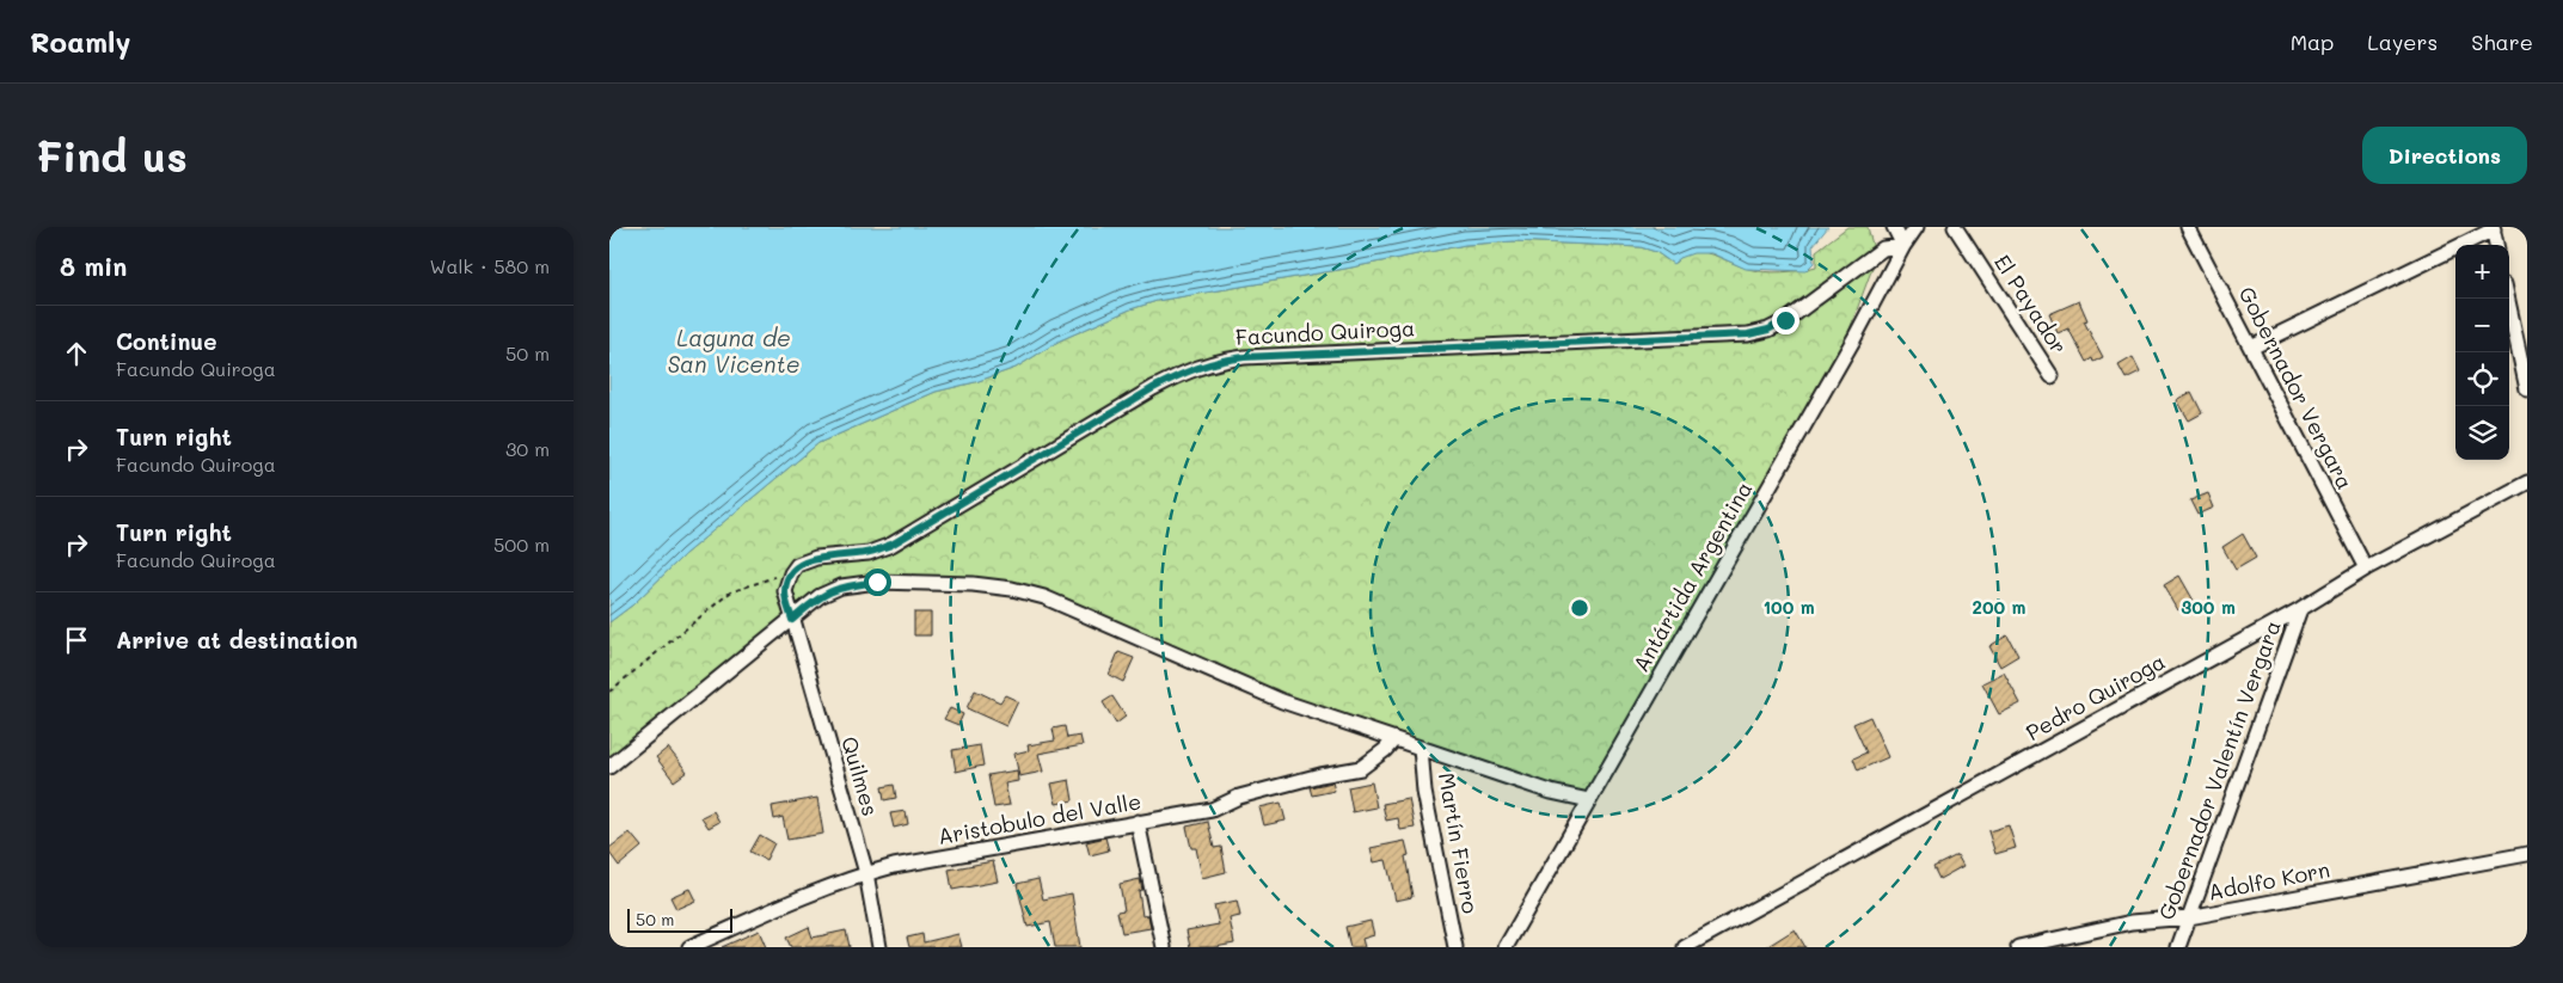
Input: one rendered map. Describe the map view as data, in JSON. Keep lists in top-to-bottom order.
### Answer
{
  "streets": {
    "street": [
      "El Payador",
      "Facundo Quiroga",
      "Gobernador Vergara",
      "Antártida Argentina",
      "Pedro Quiroga",
      "Gobernador Valentín Vergara",
      "Quilmes",
      "Aristobulo del Valle",
      "Martín Fierro",
      "Adolfo Korn"
    ]
  },
  "crossings": [
    ["Facundo Quiroga", "Antártida Argentina"],
    ["Gobernador Vergara", "Pedro Quiroga"],
    ["Pedro Quiroga", "Gobernador Valentín Vergara"],
    ["Gobernador Valentín Vergara", "Adolfo Korn"],
    ["Quilmes", "Aristobulo del Valle"]
  ],
  "water": ["Laguna de San Vicente"],
  "scale_bar": "50 m",
  "page": {
    "header": "Roamly",
    "nav": ["Map", "Layers", "Share"],
    "buttons": "Directions",
    "title": "Find us",
    "heading": ["8 min", "Walk · 580 m"],
    "map_buttons": ["+", "−"],
    "list": [
      ["Continue", "Facundo Quiroga", "50 m"],
      ["Turn right", "Facundo Quiroga", "30 m"],
      ["Turn right", "Facundo Quiroga", "500 m"],
      "Arrive at destination"
    ],
    "scale": "50 m"
  },
  "rings": ["100 m", "200 m", "300 m"]
}
